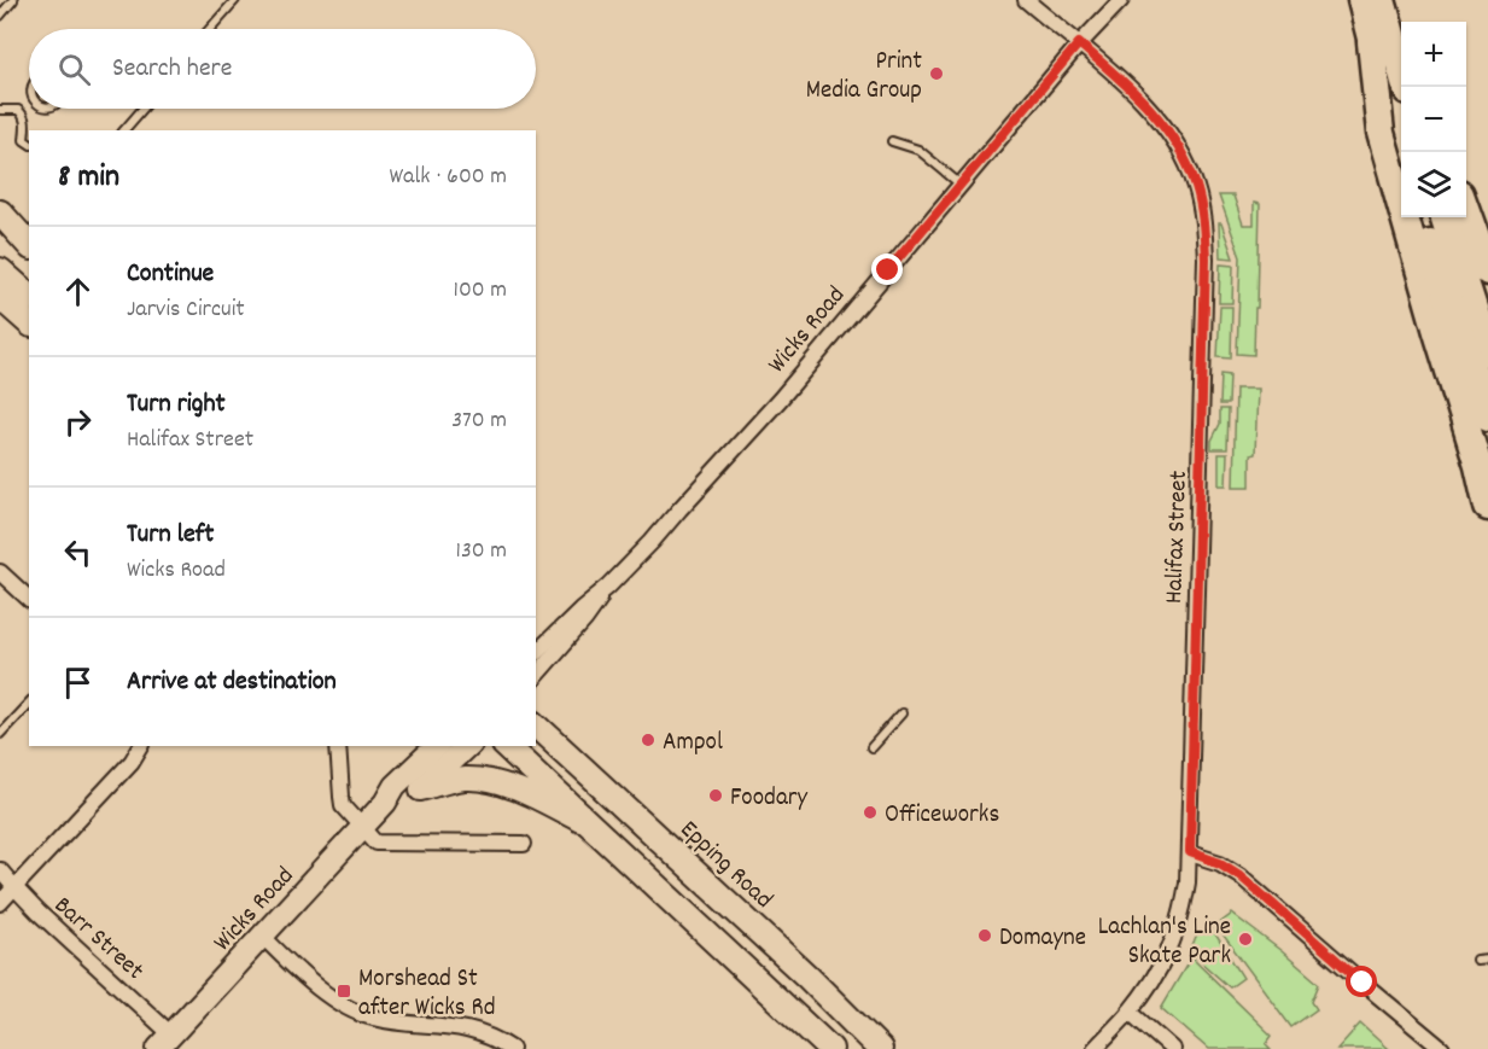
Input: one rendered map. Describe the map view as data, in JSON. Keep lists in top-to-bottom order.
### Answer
{
  "streets": {
    "main road": ["Wicks Road", "Epping Road"],
    "street": ["Halifax Street", "Barr Street"]
  },
  "crossings": [
    ["Wicks Road", "Halifax Street"],
    ["Wicks Road", "Barr Street"]
  ],
  "places": {
    "other": [
      "Print Media Group",
      "Ampol",
      "Foodary",
      "Officeworks",
      "Domayne",
      "Lachlan's Line Skate Park"
    ],
    "transit": ["Morshead St after Wicks Rd"]
  },
  "page": {
    "map_buttons": ["+", "−"],
    "search": "Search here",
    "heading": ["8 min", "Walk · 600 m"],
    "list": [
      ["Continue", "Jarvis Circuit", "100 m"],
      ["Turn right", "Halifax Street", "370 m"],
      ["Turn left", "Wicks Road", "130 m"],
      "Arrive at destination"
    ]
  }
}
